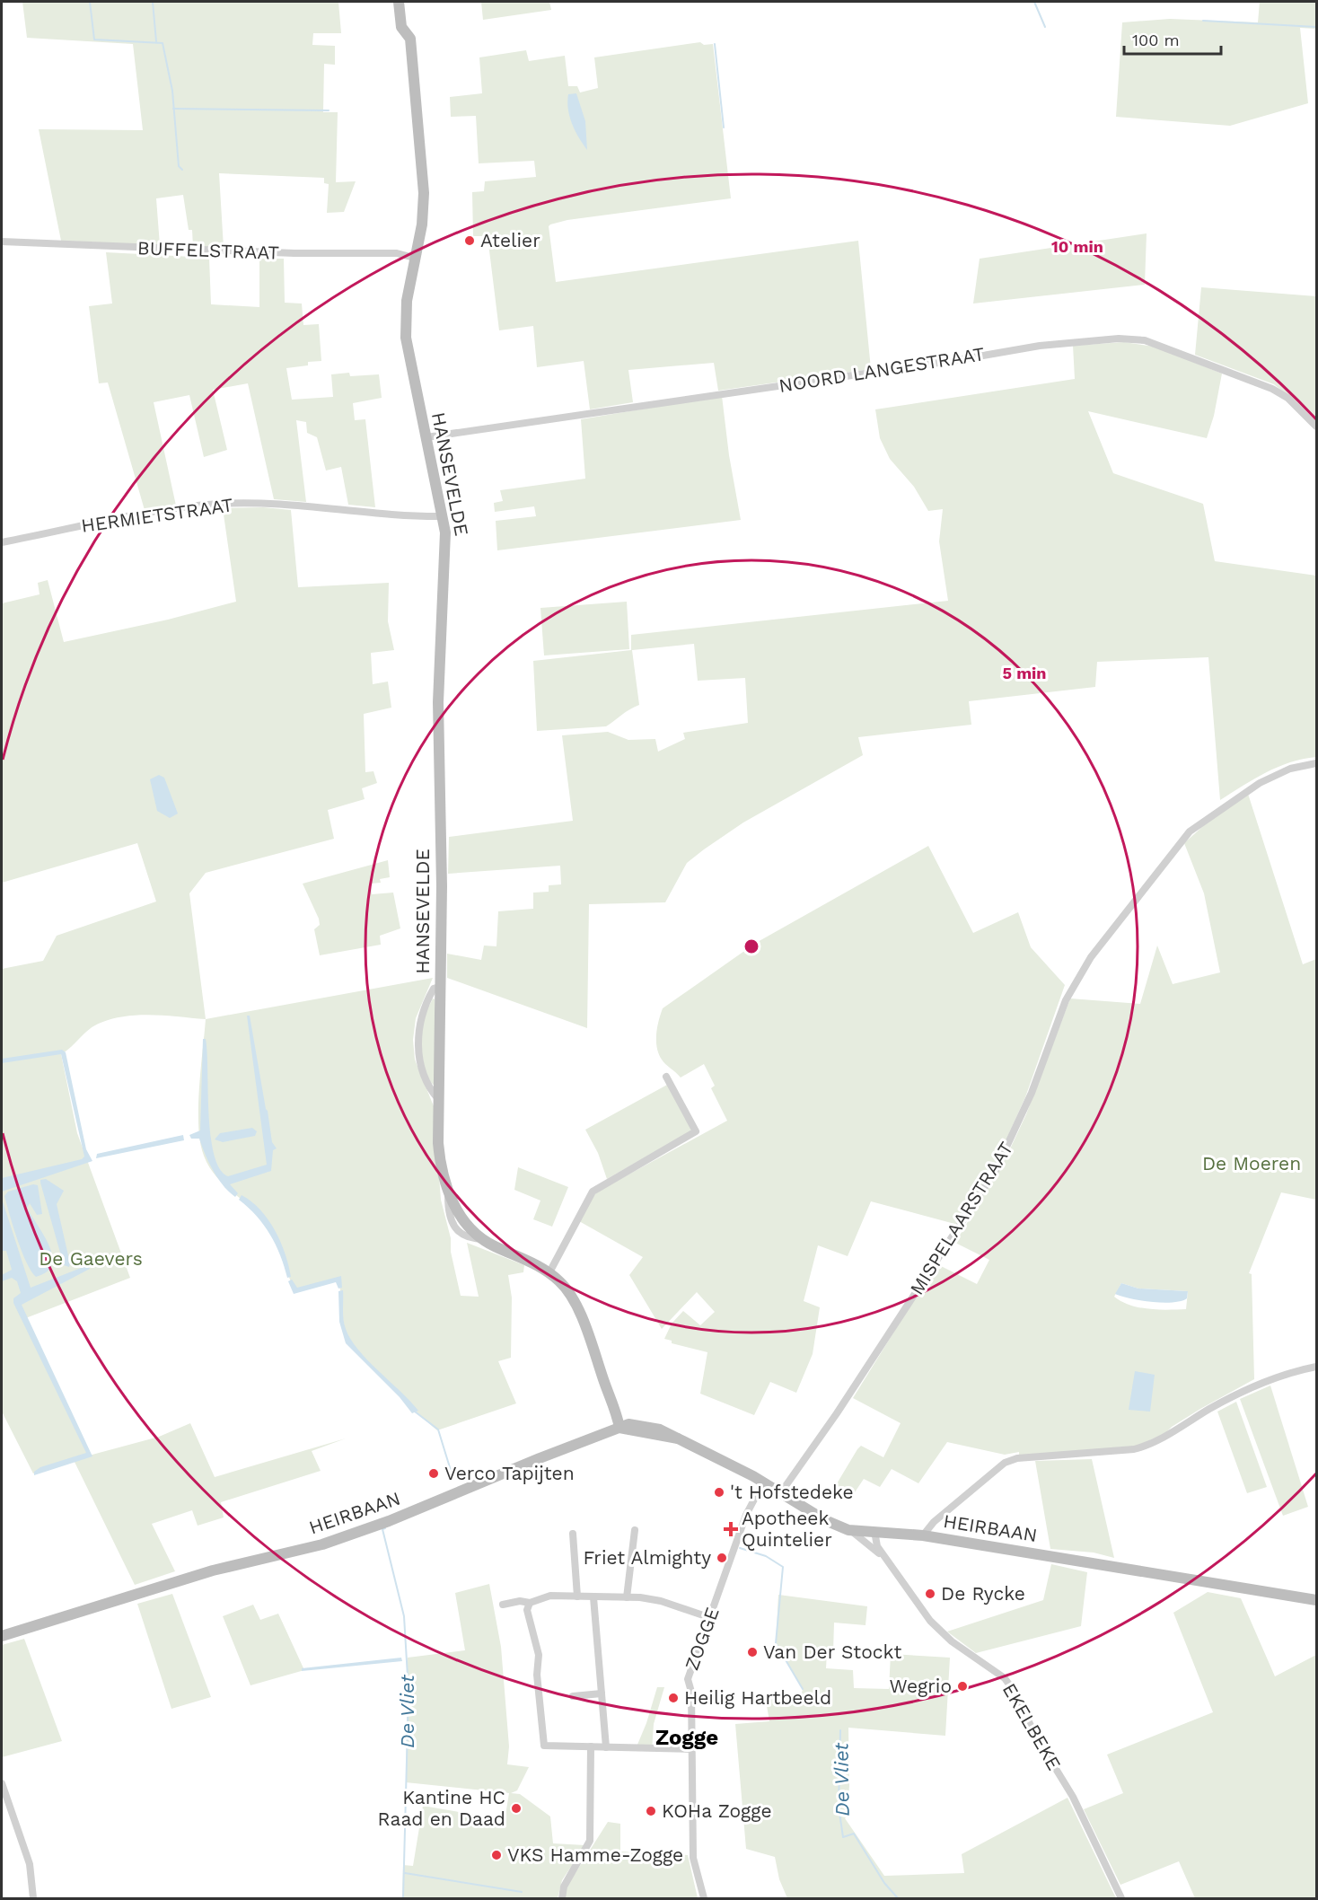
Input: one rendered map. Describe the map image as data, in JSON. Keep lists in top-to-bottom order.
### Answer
{
  "streets": {
    "street": [
      "BUFFELSTRAAT",
      "NOORD LANGESTRAAT",
      "HANSEVELDE",
      "HERMIETSTRAAT",
      "MISPELAARSTRAAT",
      "HEIRBAAN",
      "ZOGGE",
      "EKELBEKE"
    ]
  },
  "crossings": [
    ["BUFFELSTRAAT", "HANSEVELDE"],
    ["NOORD LANGESTRAAT", "HANSEVELDE"],
    ["HANSEVELDE", "HERMIETSTRAAT"],
    ["MISPELAARSTRAAT", "HEIRBAAN"],
    ["HEIRBAAN", "ZOGGE"],
    ["HEIRBAAN", "EKELBEKE"]
  ],
  "districts": ["Zogge"],
  "water": ["De Vliet"],
  "parks": ["De Moeren", "De Gaevers"],
  "places": {
    "other": [
      "Atelier",
      "Verco Tapijten",
      "'t Hofstedeke",
      "Friet Almighty",
      "De Rycke",
      "Van Der Stockt",
      "Wegrio",
      "Heilig Hartbeeld",
      "Kantine HC Raad en Daad",
      "KOHa Zogge",
      "VKS Hamme-Zogge"
    ],
    "health": ["Apotheek Quintelier"]
  },
  "scale_bar": "100 m",
  "rings": ["10 min", "5 min"]
}
